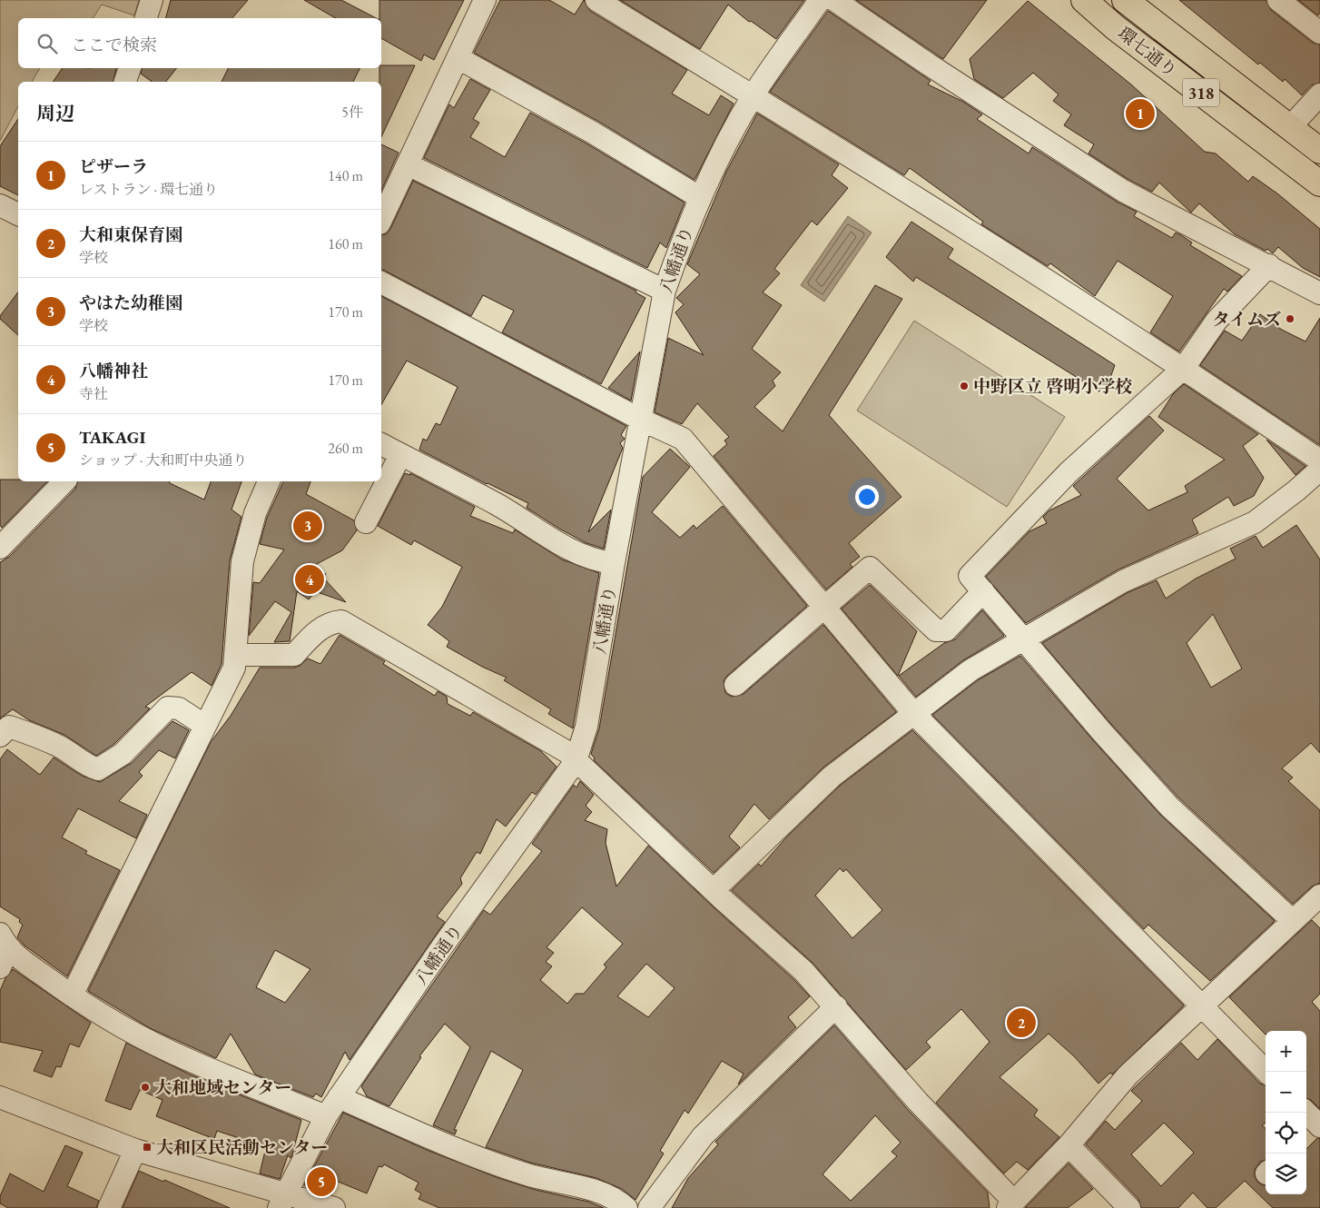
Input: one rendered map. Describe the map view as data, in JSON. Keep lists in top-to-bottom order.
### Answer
{
  "streets": {
    "main road": ["環七通り", "318"],
    "street": ["八幡通り"]
  },
  "places": {
    "other": ["タイムズ", "中野区立 啓明小学校", "大和地域センター"],
    "transit": ["大和区民活動センター"]
  },
  "page": {
    "search": "ここで検索",
    "heading": ["周辺", "5件"],
    "pins": [
      "1",
      "3",
      "4",
      "2",
      "5"
    ],
    "list": [
      {
        "mark": "1",
        "name": "ピザーラ",
        "note": "レストラン · 環七通り",
        "value": "140 m"
      },
      {
        "mark": "2",
        "name": "大和東保育園",
        "note": "学校",
        "value": "160 m"
      },
      {
        "mark": "3",
        "name": "やはた幼稚園",
        "note": "学校",
        "value": "170 m"
      },
      {
        "mark": "4",
        "name": "八幡神社",
        "note": "寺社",
        "value": "170 m"
      },
      {
        "mark": "5",
        "name": "TAKAGI",
        "note": "ショップ · 大和町中央通り",
        "value": "260 m"
      }
    ],
    "map_buttons": ["+", "−"]
  }
}
